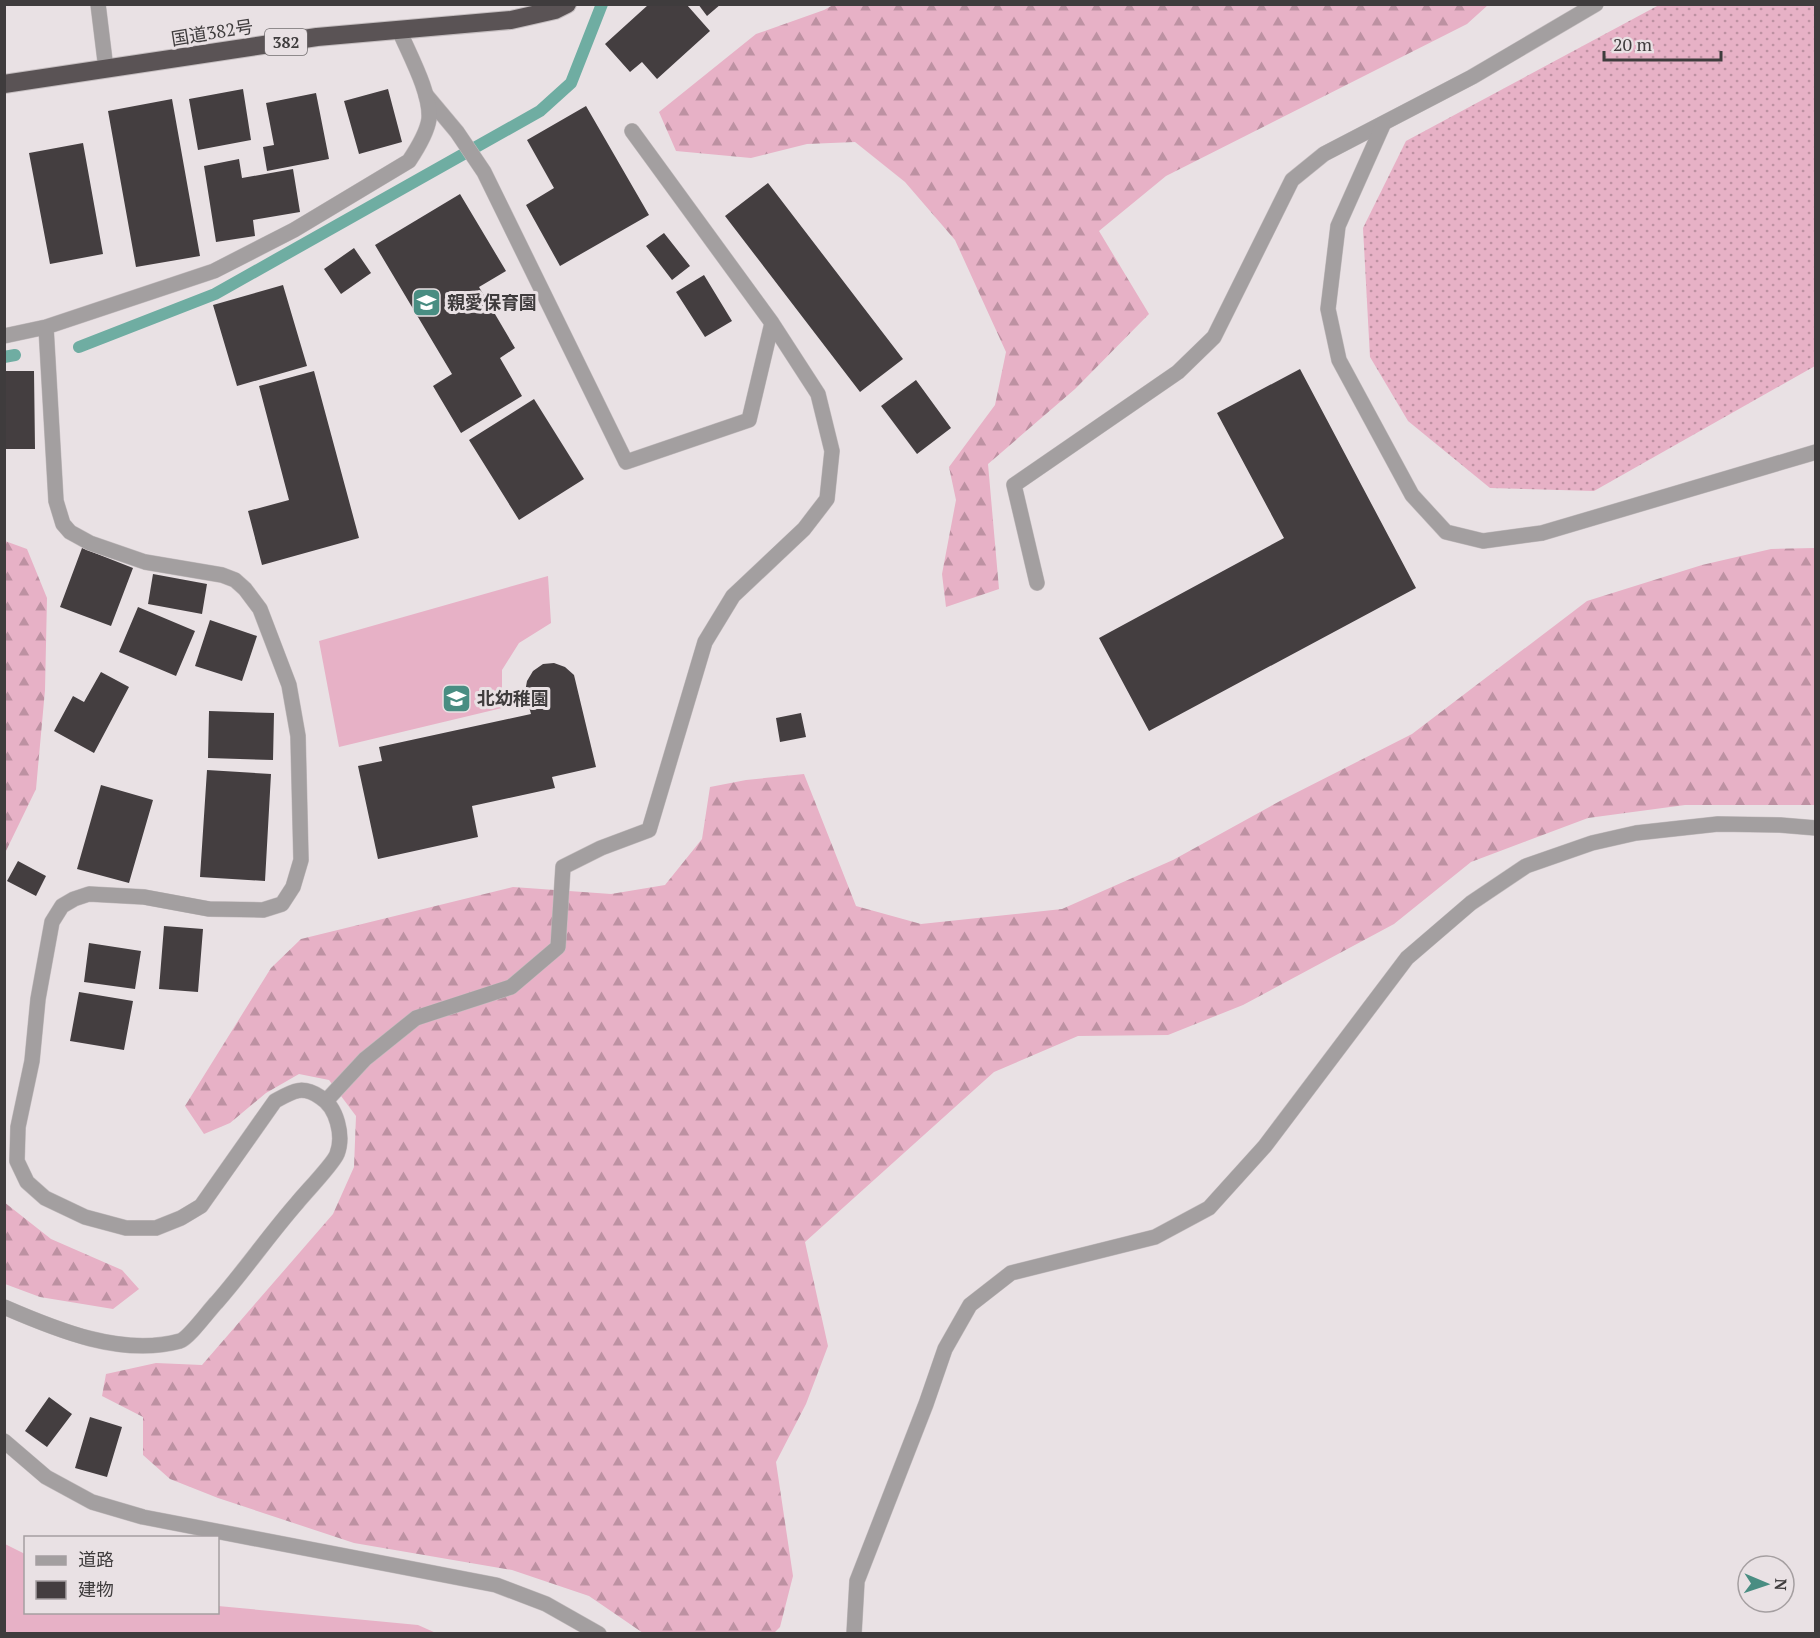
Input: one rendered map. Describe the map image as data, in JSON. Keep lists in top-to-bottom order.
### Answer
{
  "streets": {
    "highway": ["国道382号", "382"]
  },
  "places": {
    "school or university": ["親愛保育園", "北幼稚園"]
  },
  "legend": ["道路", "建物"],
  "scale_bar": "20 m",
  "north": "right"
}
